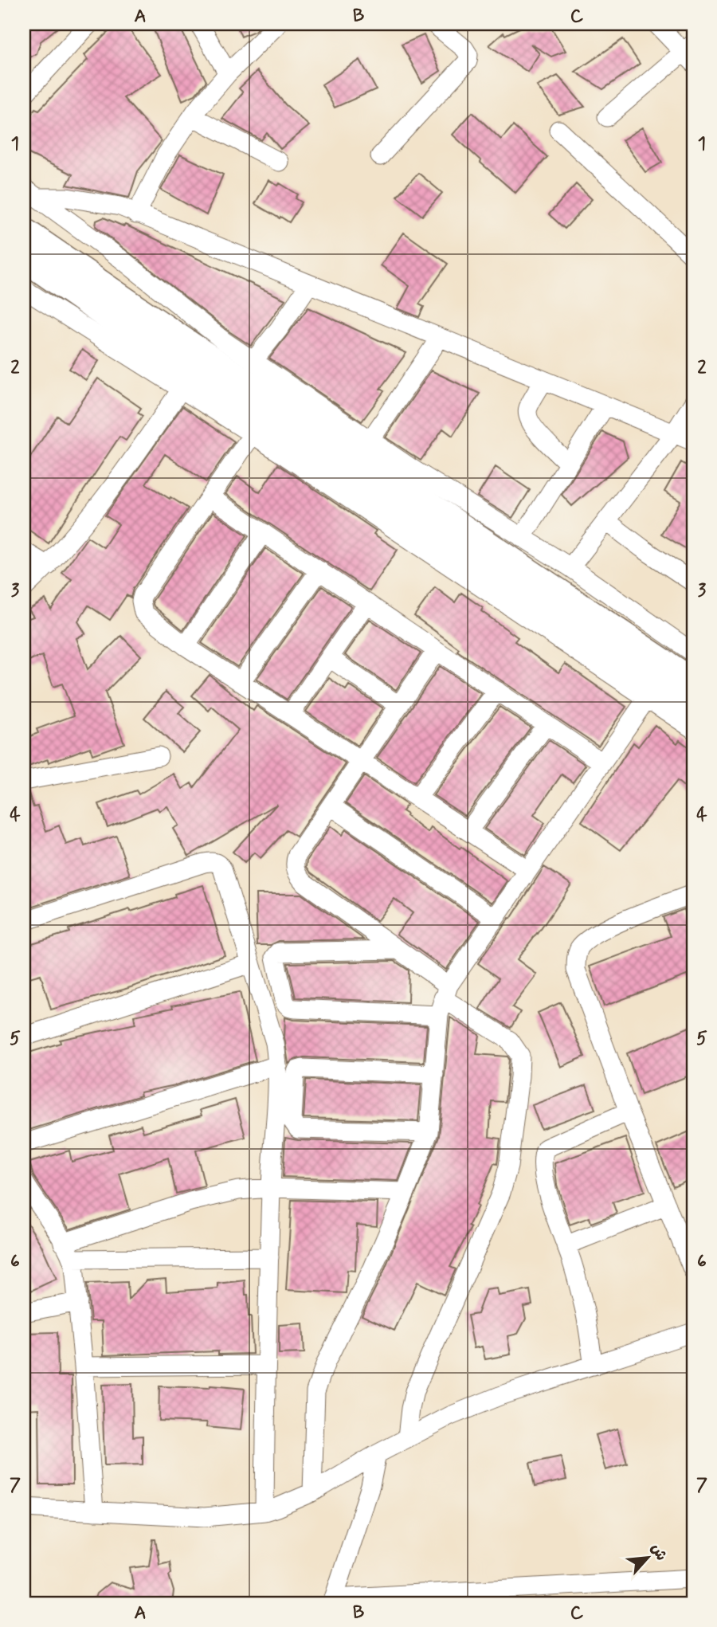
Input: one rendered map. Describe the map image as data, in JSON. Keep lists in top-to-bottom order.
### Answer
{
  "north": "top right",
  "grid": {
    "columns": ["A", "B", "C"],
    "rows": [
      "1",
      "2",
      "3",
      "4",
      "5",
      "6",
      "7"
    ]
  }
}
